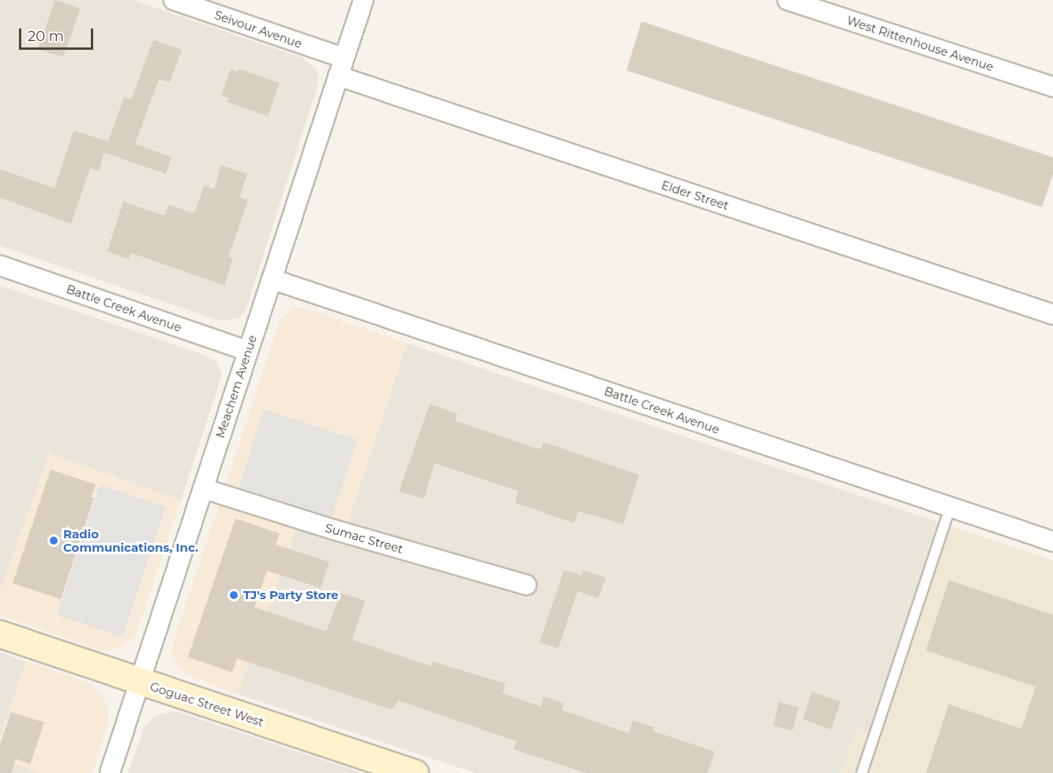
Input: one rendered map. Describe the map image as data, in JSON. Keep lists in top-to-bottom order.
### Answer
{
  "streets": {
    "street": [
      "Seivour Avenue",
      "West Rittenhouse Avenue",
      "Elder Street",
      "Battle Creek Avenue",
      "Meachem Avenue",
      "Sumac Street",
      "Goguac Street West"
    ]
  },
  "crossings": [
    ["Seivour Avenue", "Meachem Avenue"],
    ["Elder Street", "Meachem Avenue"],
    ["Battle Creek Avenue", "Meachem Avenue"],
    ["Meachem Avenue", "Sumac Street"],
    ["Meachem Avenue", "Goguac Street West"]
  ],
  "places": ["Radio Communications, Inc.", "TJ's Party Store"],
  "scale_bar": "20 m"
}
